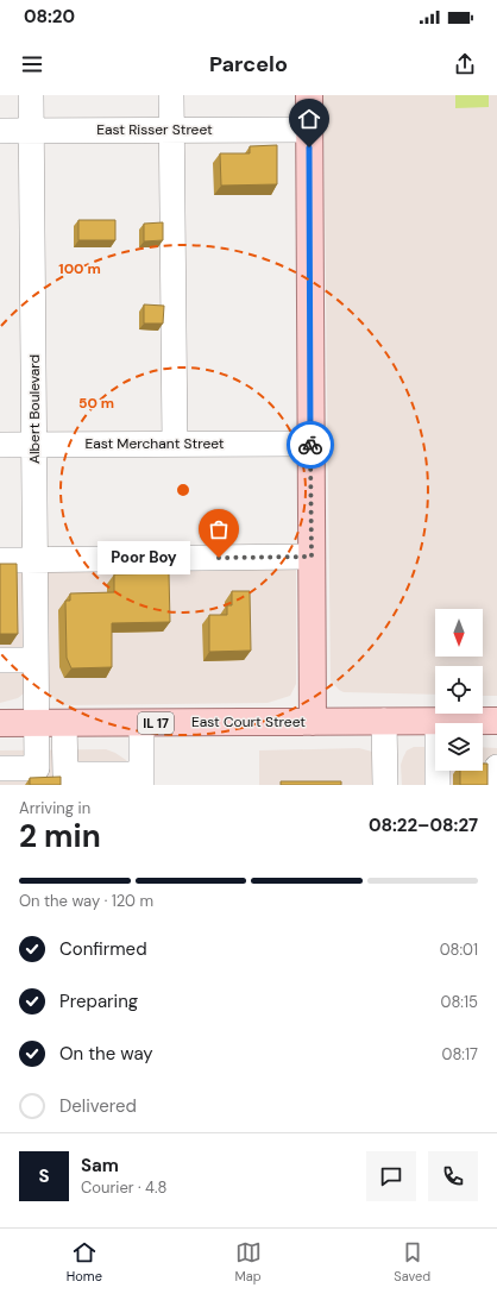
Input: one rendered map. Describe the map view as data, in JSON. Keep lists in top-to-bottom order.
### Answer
{
  "streets": {
    "main road": ["East Court Street", "IL 17"],
    "street": ["East Risser Street", "Albert Boulevard", "East Merchant Street"]
  },
  "crossings": [
    ["East Risser Street", "Albert Boulevard"],
    ["Albert Boulevard", "East Merchant Street"],
    ["Albert Boulevard", "East Court Street"]
  ],
  "places": ["Poor Boy"],
  "north": "bottom",
  "page": {
    "status": "08:20",
    "header": "Parcelo",
    "bubble": "Poor Boy",
    "heading": ["2 min", "Arriving in", "08:22–08:27"],
    "panel": ["Sam", "Courier · 4.8"],
    "bar": "On the way · 120 m",
    "list": [
      ["Confirmed", "08:01"],
      ["Preparing", "08:15"],
      ["On the way", "08:17"],
      "Delivered"
    ],
    "round": "S",
    "tabs": ["Home", "Map", "Saved"]
  },
  "rings": ["100 m", "50 m"]
}
